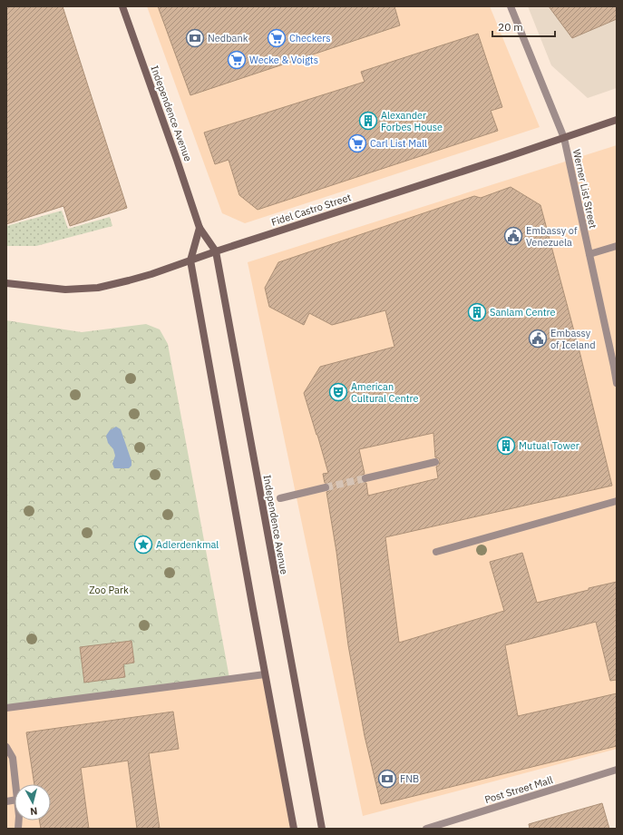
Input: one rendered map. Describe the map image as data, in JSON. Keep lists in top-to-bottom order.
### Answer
{
  "streets": {
    "main road": ["Independence Avenue", "Fidel Castro Street"],
    "street": ["Werner List Street", "Post Street Mall"]
  },
  "crossings": [
    ["Independence Avenue", "Fidel Castro Street"],
    ["Werner List Street", "Fidel Castro Street"]
  ],
  "parks": ["Zoo Park"],
  "places": {
    "bank": ["Nedbank", "FNB"],
    "supermarket": ["Checkers", "Wecke & Voigts", "Carl List Mall"],
    "building": ["Alexander Forbes House", "Sanlam Centre", "Mutual Tower"],
    "public building": ["Embassy of Venezuela", "Embassy of Iceland"],
    "theatre": ["American Cultural Centre"],
    "place": ["Adlerdenkmal"]
  },
  "scale_bar": "20 m",
  "north": "bottom"
}
